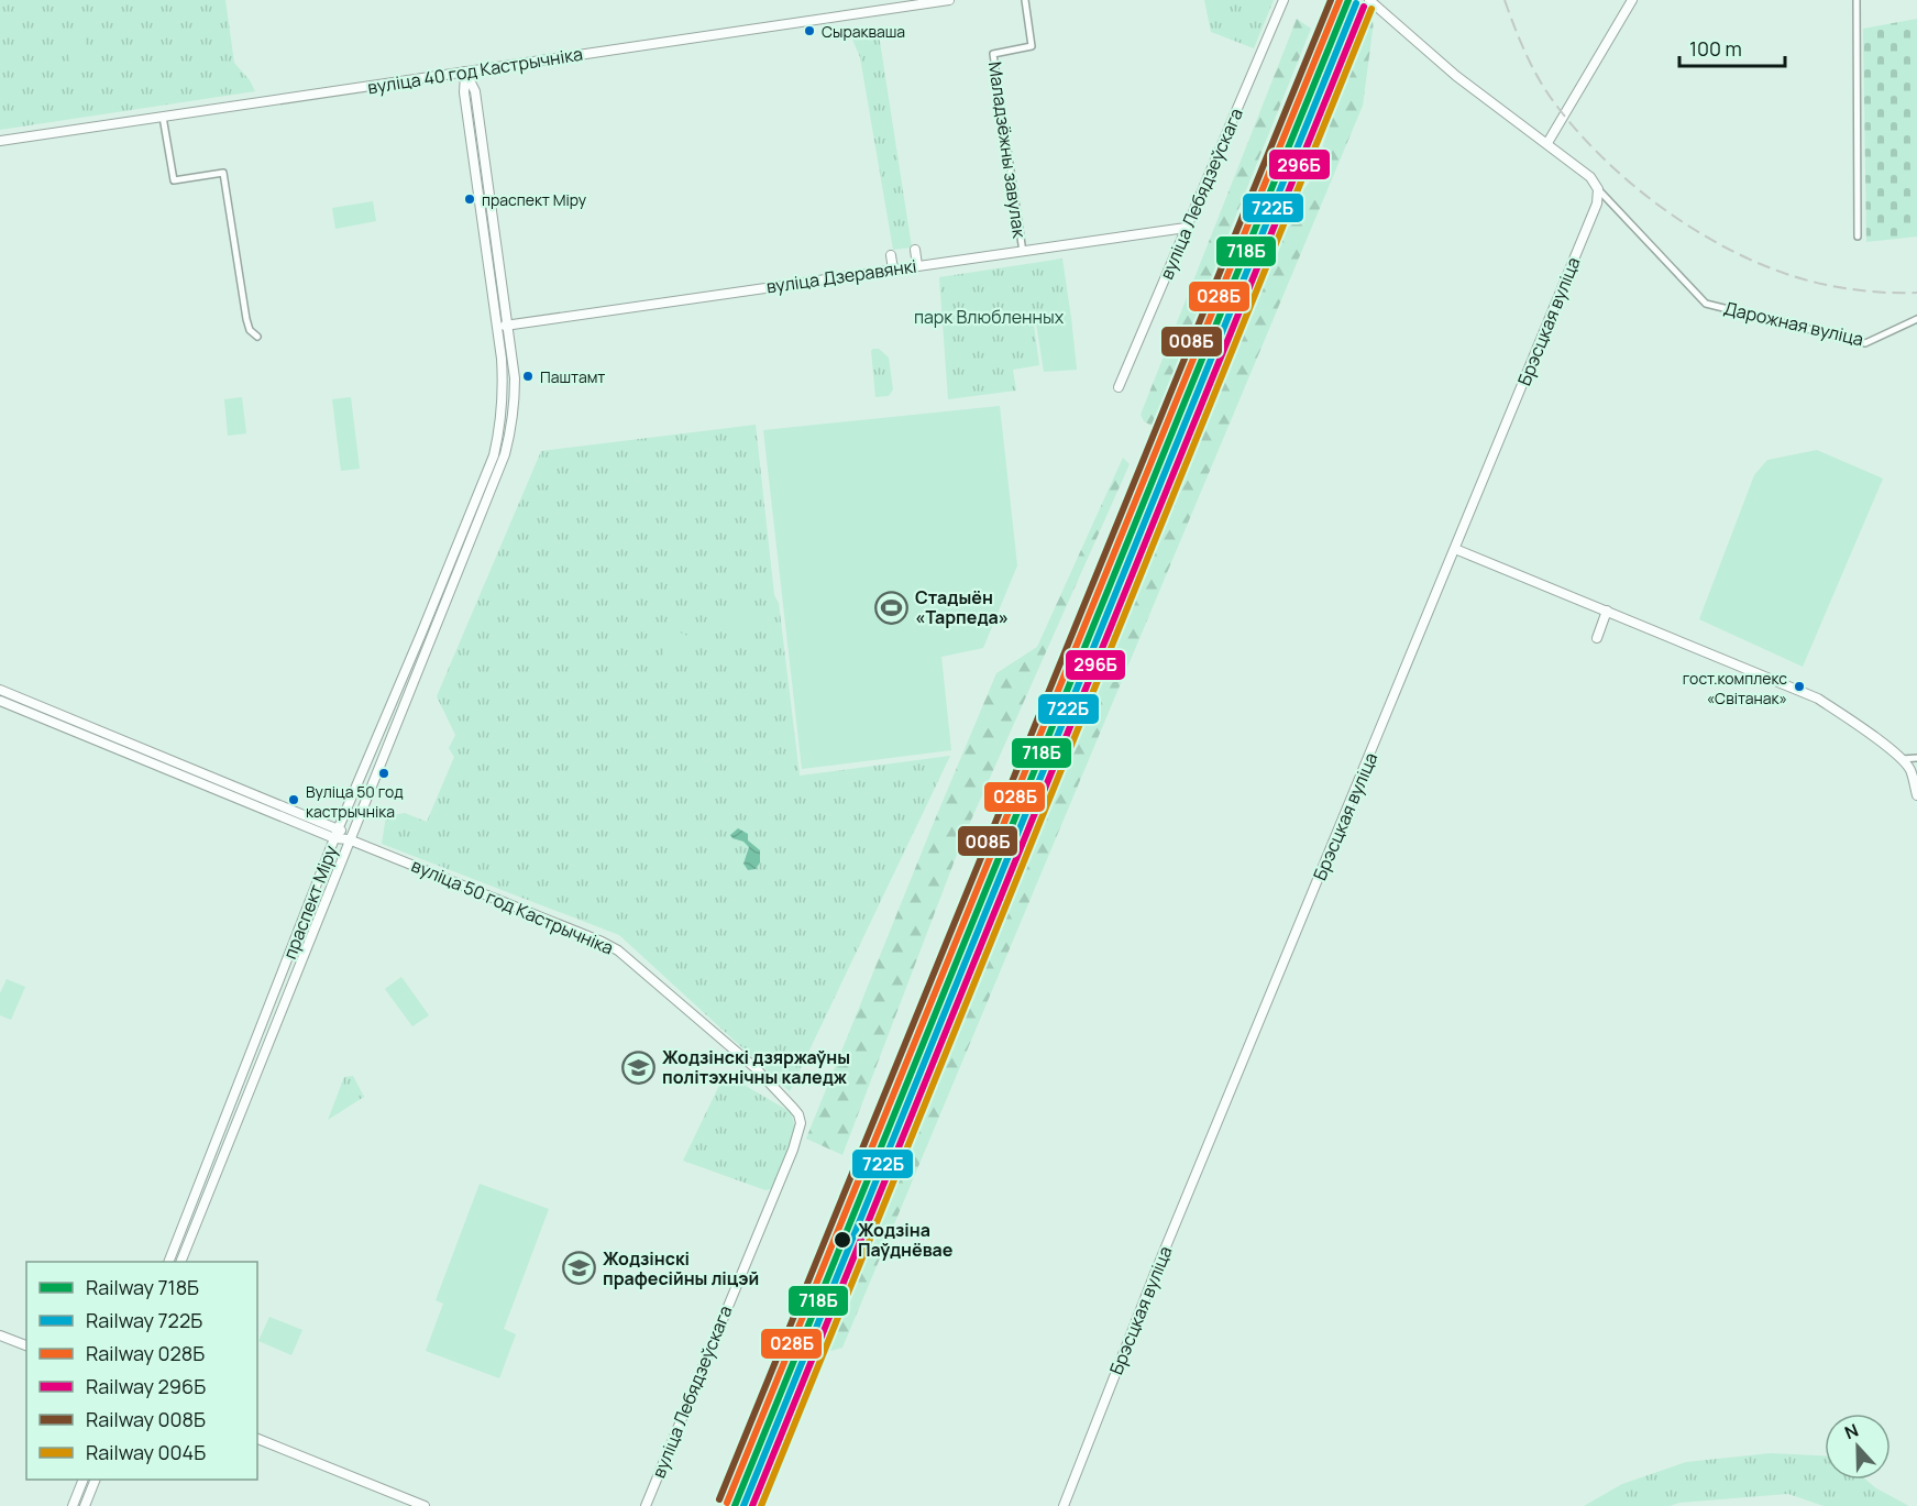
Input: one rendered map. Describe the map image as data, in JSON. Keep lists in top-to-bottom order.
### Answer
{
  "streets": {
    "main road": [
      "вуліца 40 год Кастрычніка",
      "вуліца Лебядзеўскага",
      "вуліца Дзеравянкі",
      "Брэсцкая вуліца",
      "праспект Міру",
      "вуліца 50 год Кастрычніка"
    ],
    "street": ["Маладзёжны завулак", "Дарожная вуліца"]
  },
  "crossings": [
    ["вуліца 40 год Кастрычніка", "праспект Міру"],
    ["Маладзёжны завулак", "вуліца Дзеравянкі"],
    ["вуліца Лебядзеўскага", "вуліца Дзеравянкі"],
    ["вуліца Лебядзеўскага", "вуліца 50 год Кастрычніка"],
    ["вуліца Дзеравянкі", "праспект Міру"],
    ["Брэсцкая вуліца", "Дарожная вуліца"],
    ["праспект Міру", "вуліца 50 год Кастрычніка"]
  ],
  "parks": ["парк Влюбленных"],
  "places": {
    "other": [
      "Сыракваша",
      "праспект Міру",
      "Паштамт",
      "гост.комплекс «Світанак»",
      "Вуліца 50 год кастрычніка",
      "Жодзіна Паўднёвае"
    ],
    "sports": ["Стадыён «Тарпеда»"],
    "school or university": ["Жодзінскі дзяржаўны політэхнічны каледж", "Жодзінскі прафесійны ліцэй"]
  },
  "lines": [
    "rail line 718Б",
    "rail line 028Б",
    "rail line 008Б",
    "rail line 722Б",
    "rail line 296Б",
    "rail line 004Б"
  ],
  "legend": [
    "Railway 718Б",
    "Railway 722Б",
    "Railway 028Б",
    "Railway 296Б",
    "Railway 008Б",
    "Railway 004Б"
  ],
  "scale_bar": "100 m",
  "north": "top"
}
